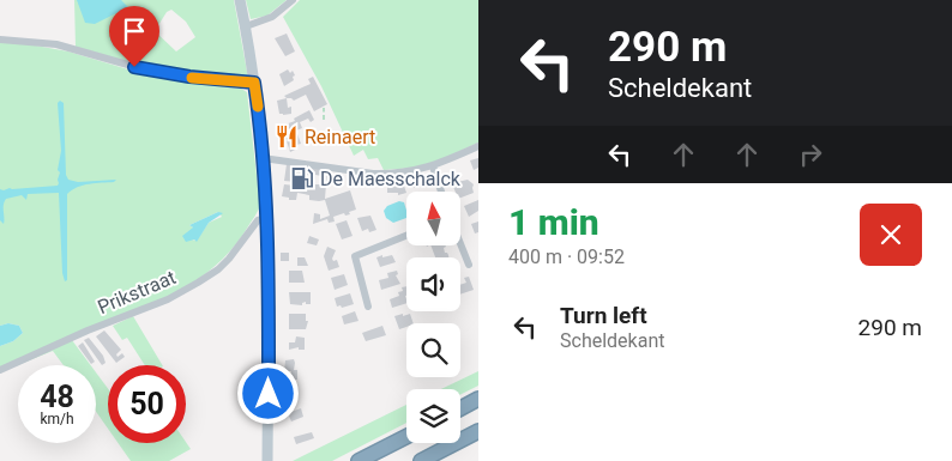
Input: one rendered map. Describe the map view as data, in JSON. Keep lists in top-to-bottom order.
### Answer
{
  "streets": {
    "street": ["Prikstraat"]
  },
  "places": {
    "restaurant": ["Reinaert"],
    "fuel station": ["De Maesschalck"]
  },
  "north": "top",
  "page": {
    "turn": ["290 m", "Scheldekant"],
    "heading": ["1 min", "400 m · 09:52"],
    "list": [
      {
        "name": "Turn left",
        "note": "Scheldekant",
        "value": "290 m"
      }
    ],
    "speed": "48 km/h",
    "limit": "50"
  }
}
